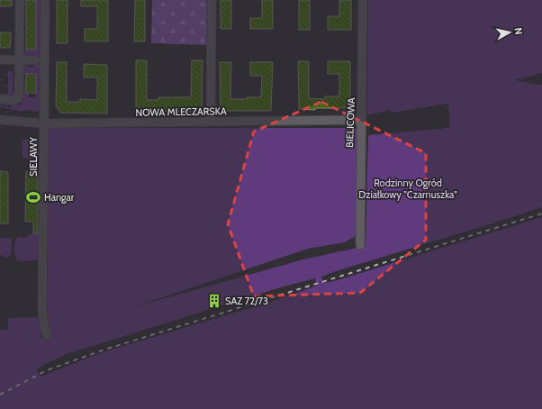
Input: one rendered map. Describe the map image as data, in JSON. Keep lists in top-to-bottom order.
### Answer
{
  "streets": {
    "street": ["NOWA MLECZARSKA", "BIELICOWA", "SIELAWY"]
  },
  "crossings": [
    ["NOWA MLECZARSKA", "BIELICOWA"],
    ["NOWA MLECZARSKA", "SIELAWY"]
  ],
  "parks": ["Rodzinny Ogród Działkowy \"Czarnuszka\""],
  "places": {
    "sports": ["Hangar"],
    "building": ["SAZ 72/73"]
  },
  "north": "right"
}
